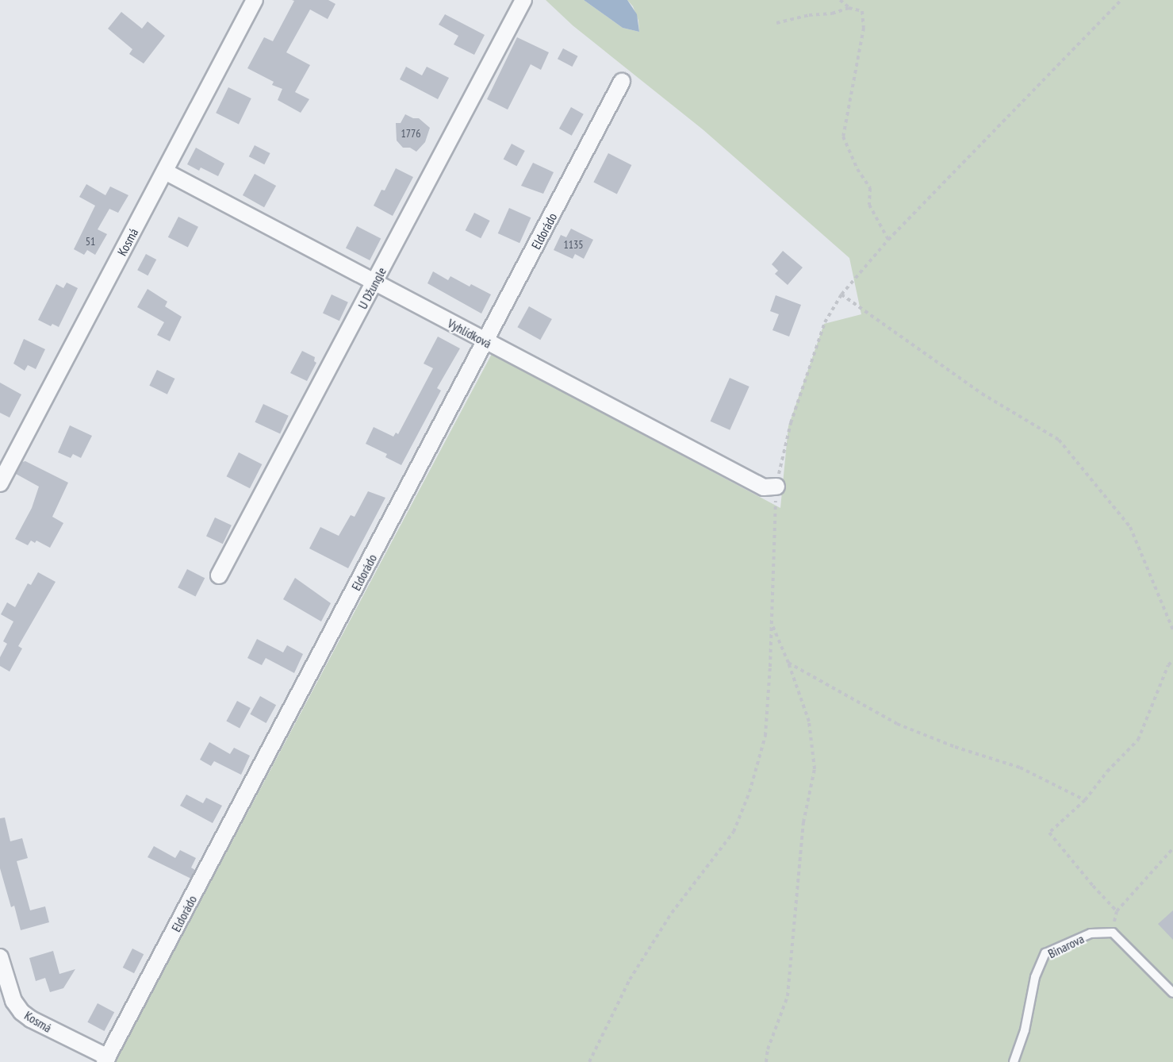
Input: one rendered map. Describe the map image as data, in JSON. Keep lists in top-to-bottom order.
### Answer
{
  "streets": {
    "street": [
      "Eldorádo",
      "Kosmá",
      "U Džungle",
      "Vyhlídková"
    ],
    "lane": ["Binarova"]
  },
  "crossings": [
    ["Eldorádo", "Kosmá"],
    ["Eldorádo", "Vyhlídková"],
    ["Kosmá", "Vyhlídková"],
    ["U Džungle", "Vyhlídková"]
  ],
  "house_numbers": ["1776", "51", "1135"]
}
